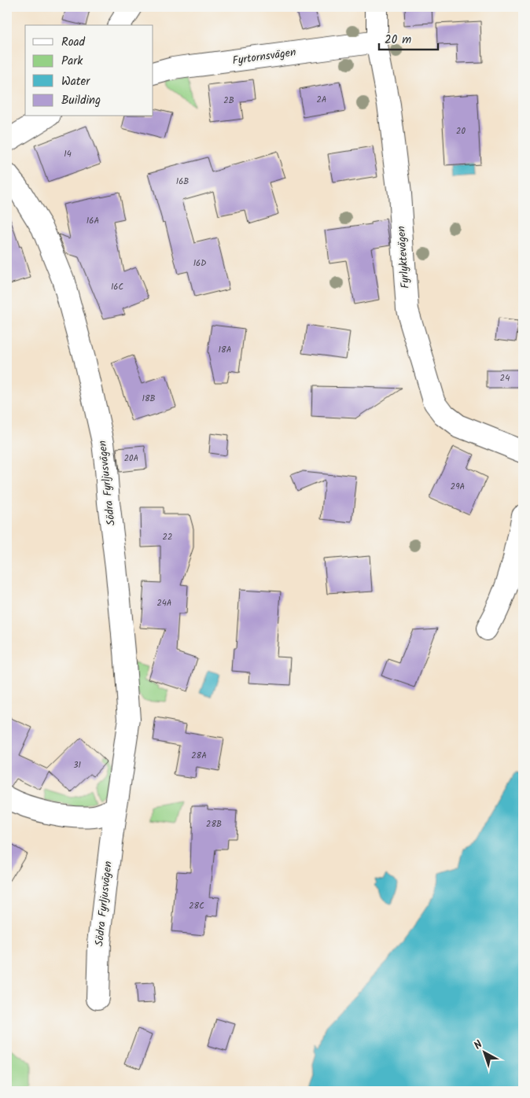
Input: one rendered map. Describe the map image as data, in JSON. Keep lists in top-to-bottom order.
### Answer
{
  "streets": {
    "street": ["Fyrtornsvägen", "Fyrlyktevägen", "Södra Fyrljusvägen"]
  },
  "crossings": [
    ["Fyrtornsvägen", "Fyrlyktevägen"]
  ],
  "house_numbers": [
    "2A",
    "2B",
    "20",
    "14",
    "16B",
    "16A",
    "16D",
    "16C",
    "18A",
    "24",
    "18B",
    "20A",
    "29A",
    "22",
    "24A",
    "28A",
    "31",
    "28B",
    "28C"
  ],
  "legend": [
    "Road",
    "Park",
    "Water",
    "Building"
  ],
  "scale_bar": "20 m",
  "north": "top left"
}
